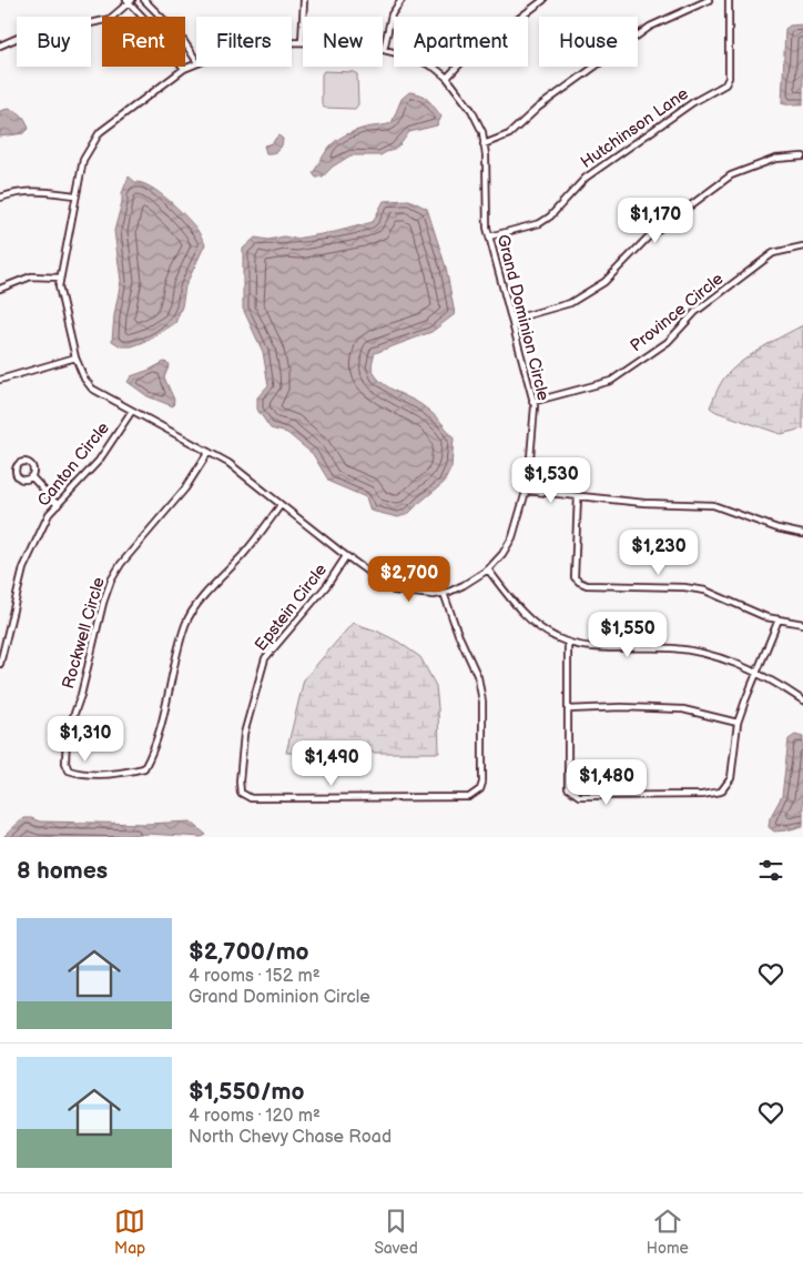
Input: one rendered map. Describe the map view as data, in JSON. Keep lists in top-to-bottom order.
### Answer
{
  "streets": {
    "street": [
      "Hutchinson Lane",
      "Province Circle",
      "Grand Dominion Circle",
      "Canton Circle",
      "Epstein Circle",
      "Rockwell Circle"
    ]
  },
  "crossings": [
    ["Hutchinson Lane", "Grand Dominion Circle"],
    ["Province Circle", "Grand Dominion Circle"],
    ["Grand Dominion Circle", "Canton Circle"],
    ["Grand Dominion Circle", "Epstein Circle"],
    ["Grand Dominion Circle", "Rockwell Circle"]
  ],
  "page": {
    "chip": [
      "Buy",
      "Rent",
      "Filters",
      "New",
      "Apartment",
      "House"
    ],
    "price": [
      "$1,170",
      "$1,530",
      "$1,230",
      "$2,700",
      "$1,550",
      "$1,310",
      "$1,490",
      "$1,480"
    ],
    "heading": "8 homes",
    "list": [
      {
        "name": "$2,700/mo",
        "note": "4 rooms · 152 m² · Grand Dominion Circle"
      },
      {
        "name": "$1,550/mo",
        "note": "4 rooms · 120 m² · North Chevy Chase Road"
      }
    ],
    "tabs": ["Map", "Saved", "Home"]
  }
}
